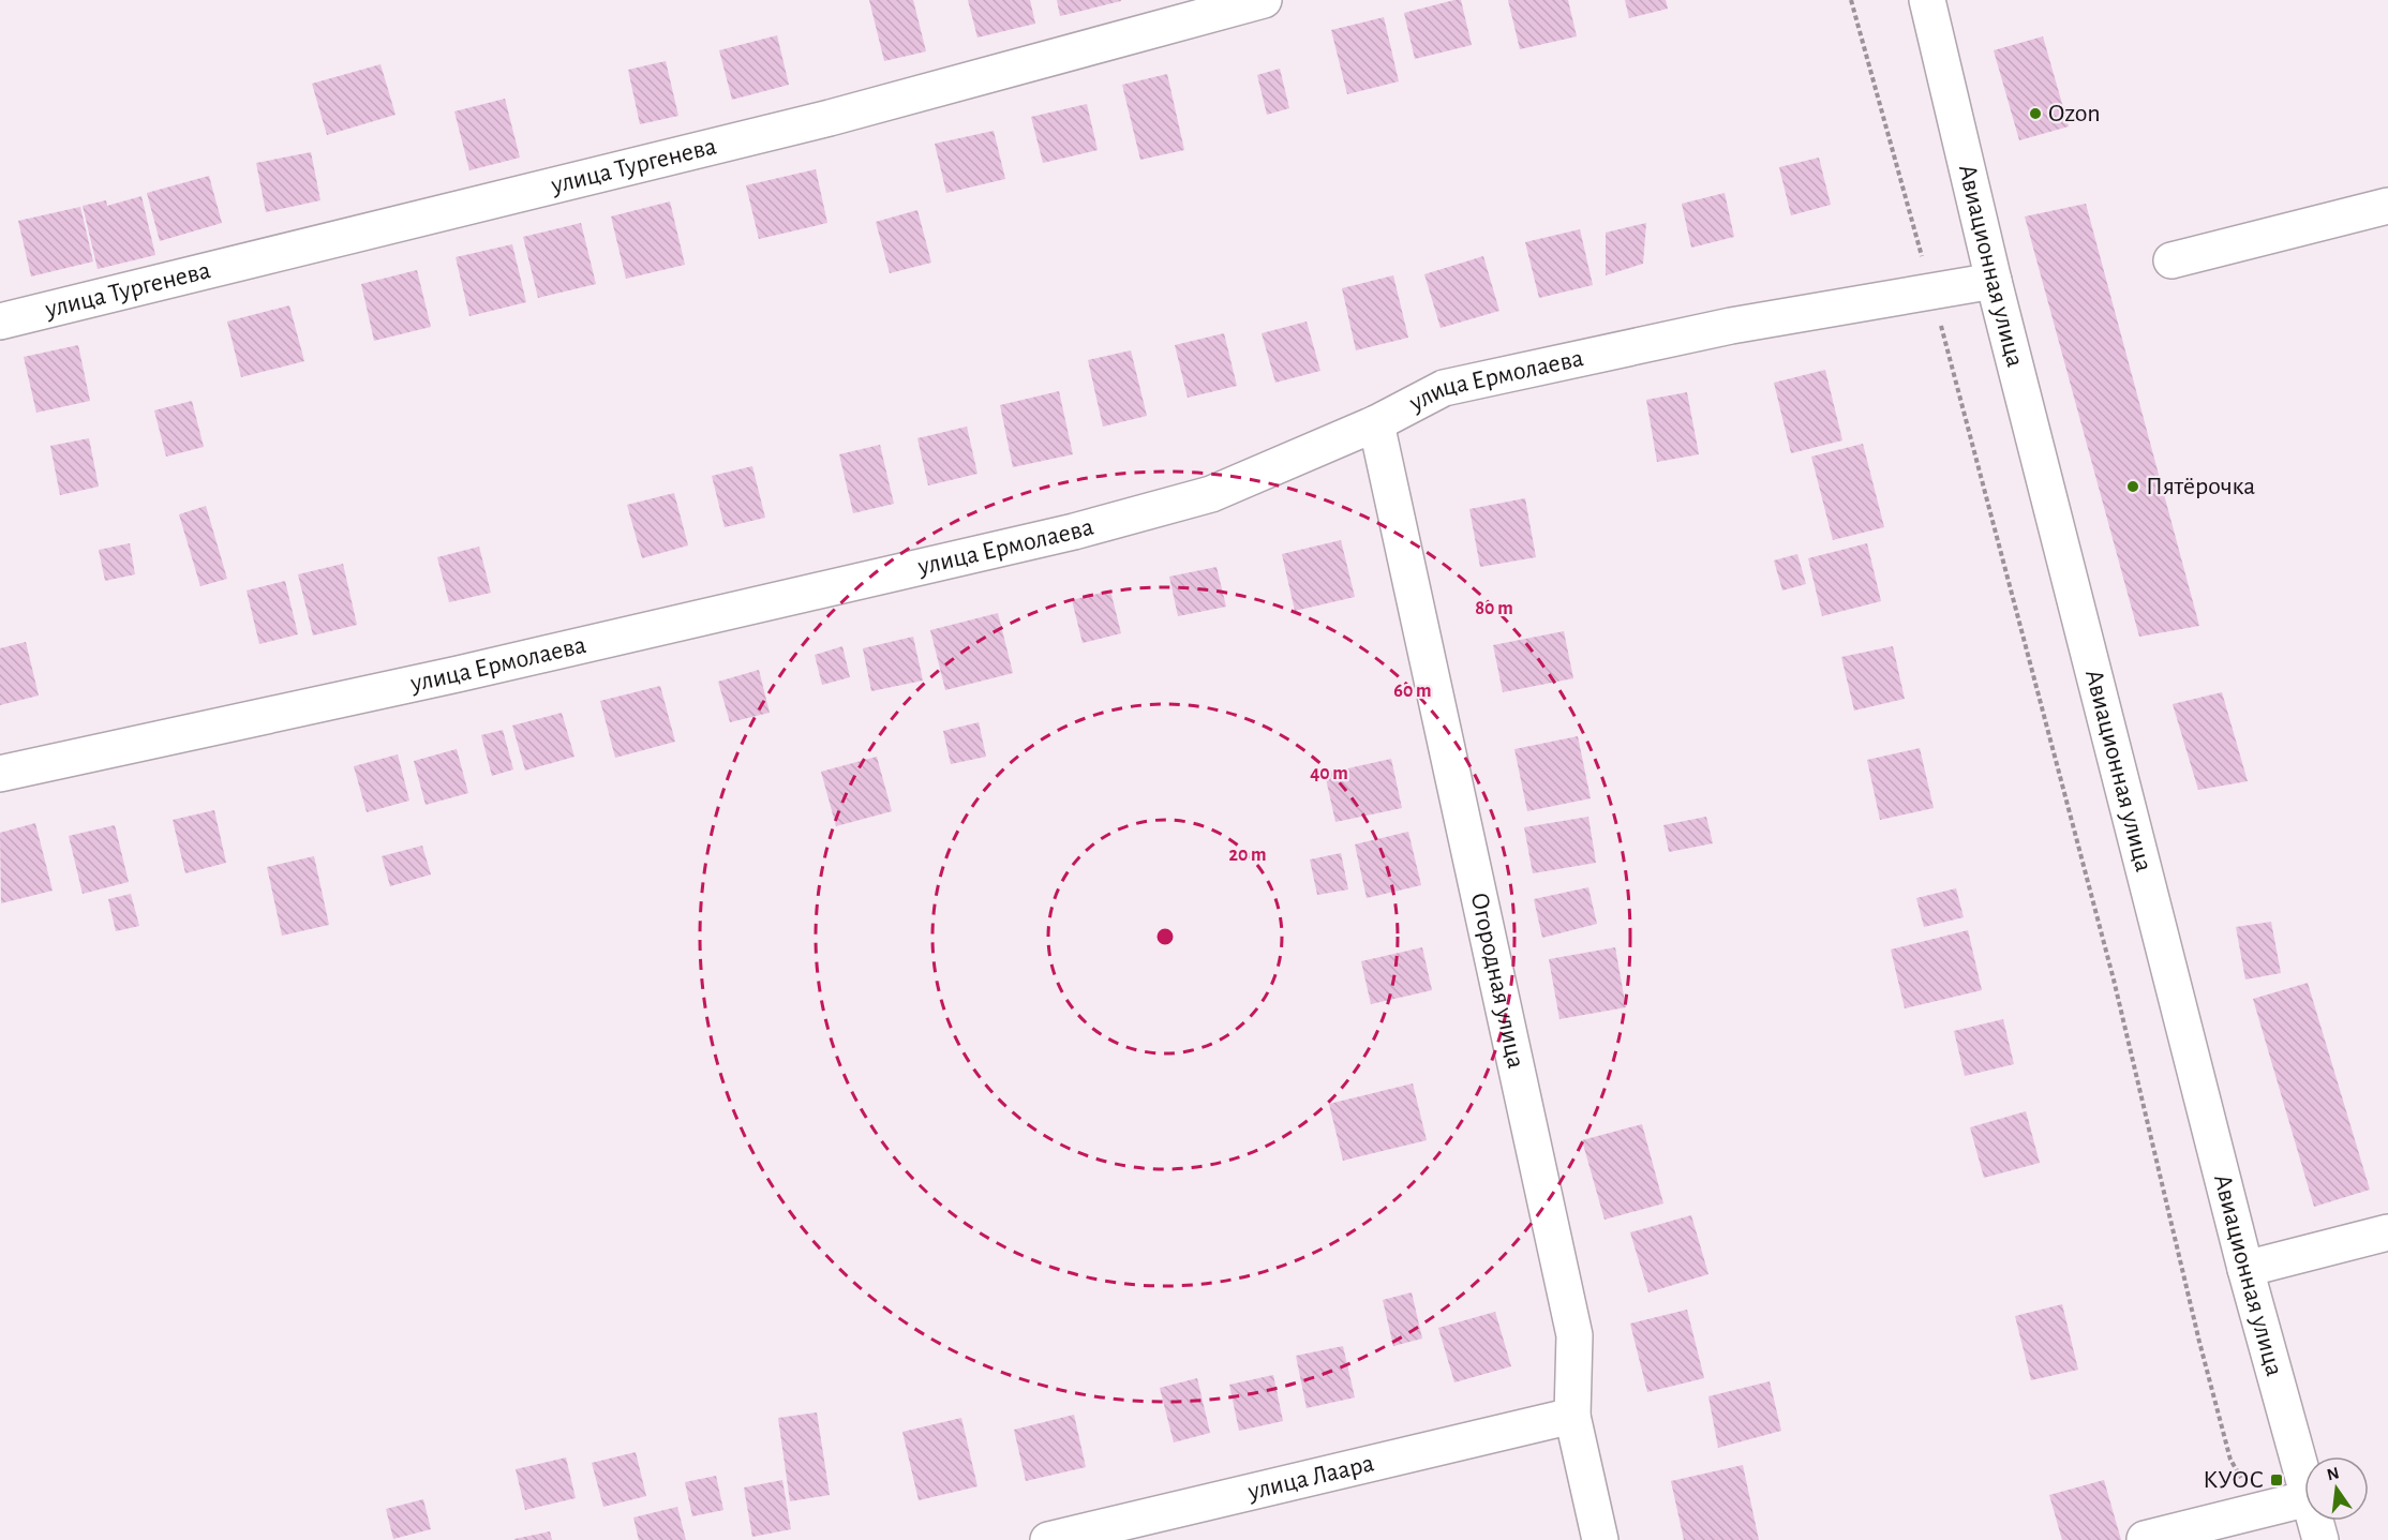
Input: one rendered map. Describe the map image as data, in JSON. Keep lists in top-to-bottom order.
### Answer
{
  "streets": {
    "street": [
      "улица Тургенева",
      "Авиационная улица",
      "улица Ермолаева",
      "Огородная улица",
      "улица Лаара"
    ]
  },
  "crossings": [
    ["Авиационная улица", "улица Ермолаева"],
    ["улица Ермолаева", "Огородная улица"],
    ["Огородная улица", "улица Лаара"]
  ],
  "places": {
    "other": ["Ozon", "Пятёрочка"],
    "transit": ["КУОС"]
  },
  "north": "top",
  "rings": [
    "80 m",
    "60 m",
    "40 m",
    "20 m"
  ]
}
